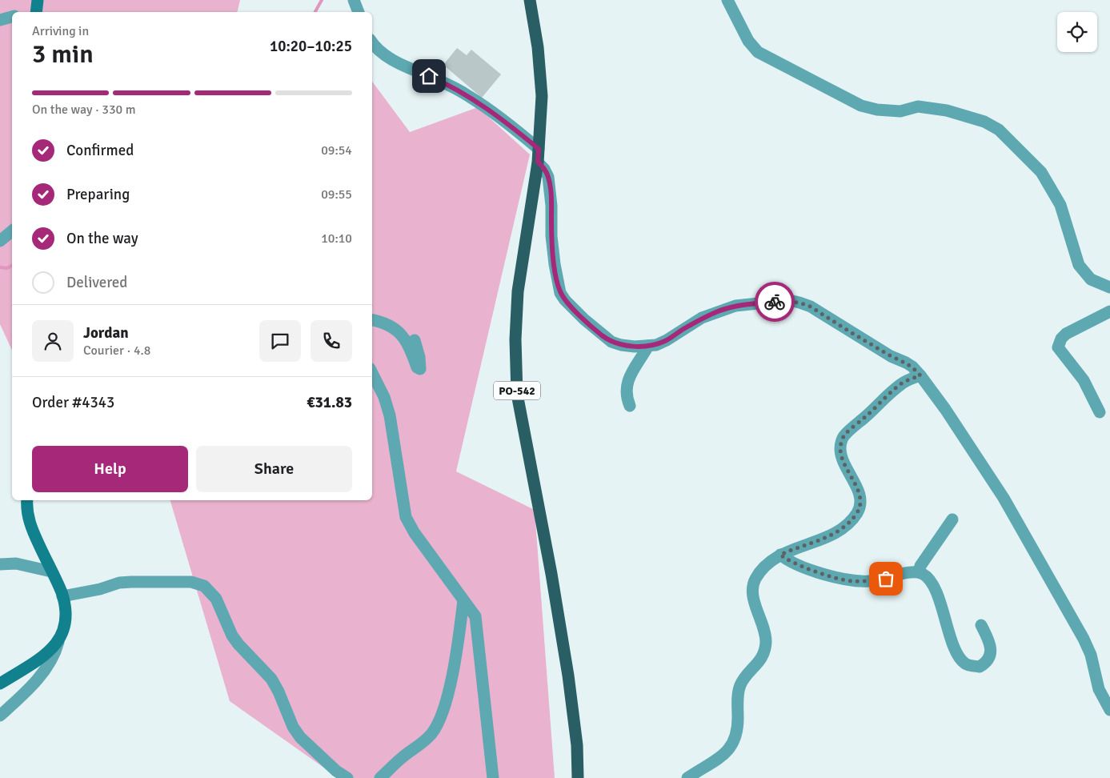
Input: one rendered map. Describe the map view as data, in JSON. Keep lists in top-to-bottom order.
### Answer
{
  "streets": {
    "main road": ["PO-542"]
  },
  "page": {
    "heading": ["3 min", "Arriving in", "10:20–10:25"],
    "panel": [
      "Jordan",
      "Courier · 4.8",
      "Order #4343",
      "€31.83"
    ],
    "bar": "On the way · 330 m",
    "list": [
      ["Confirmed", "09:54"],
      ["Preparing", "09:55"],
      ["On the way", "10:10"],
      "Delivered"
    ],
    "buttons": ["Help", "Share"]
  }
}
